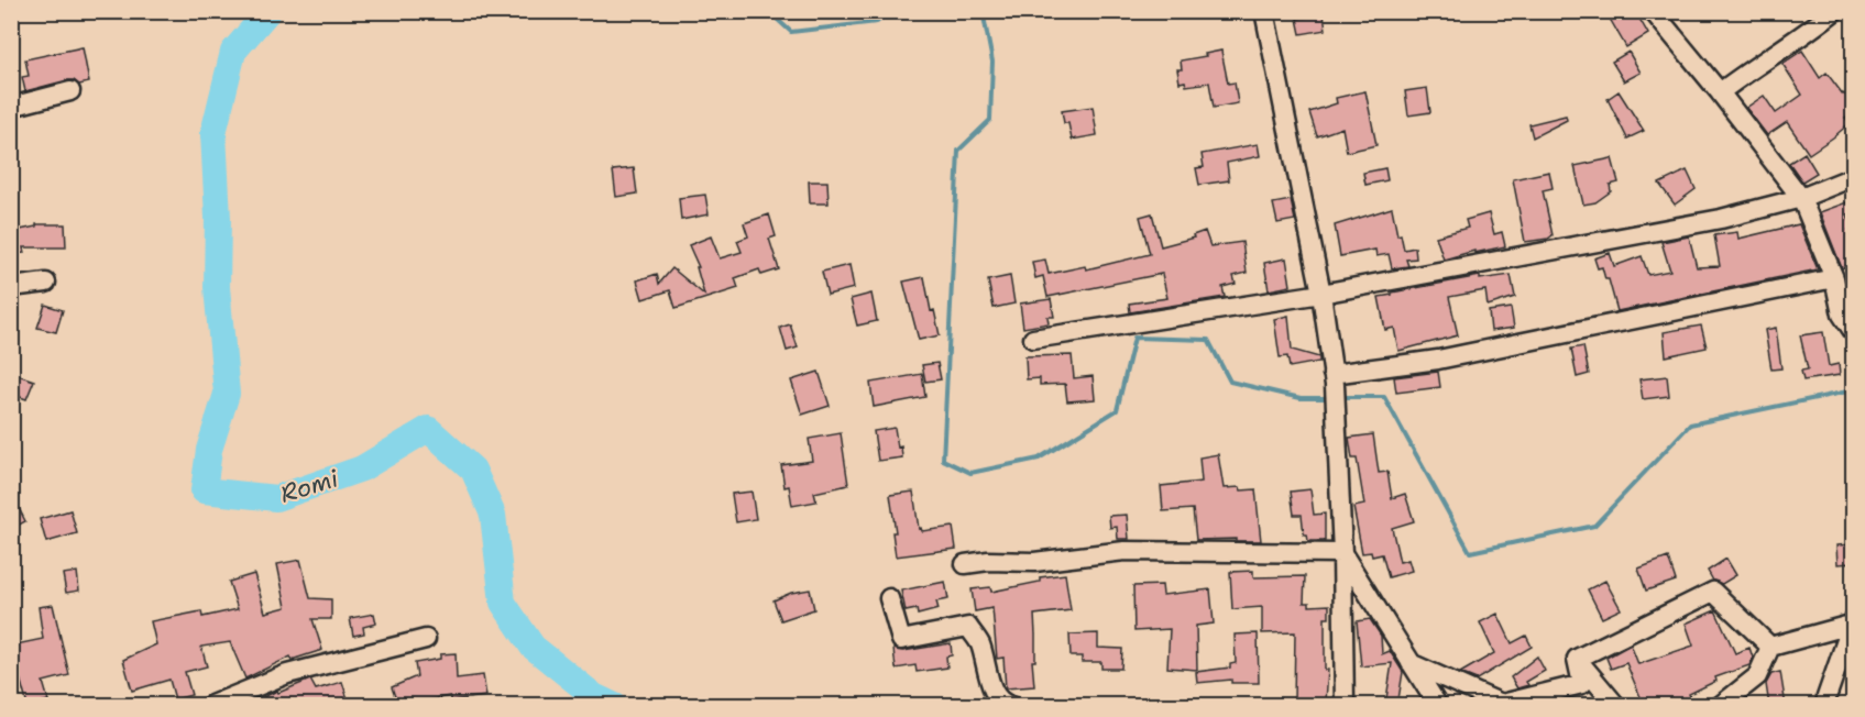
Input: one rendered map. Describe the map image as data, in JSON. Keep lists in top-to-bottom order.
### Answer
{
  "water": ["Romi"]
}
